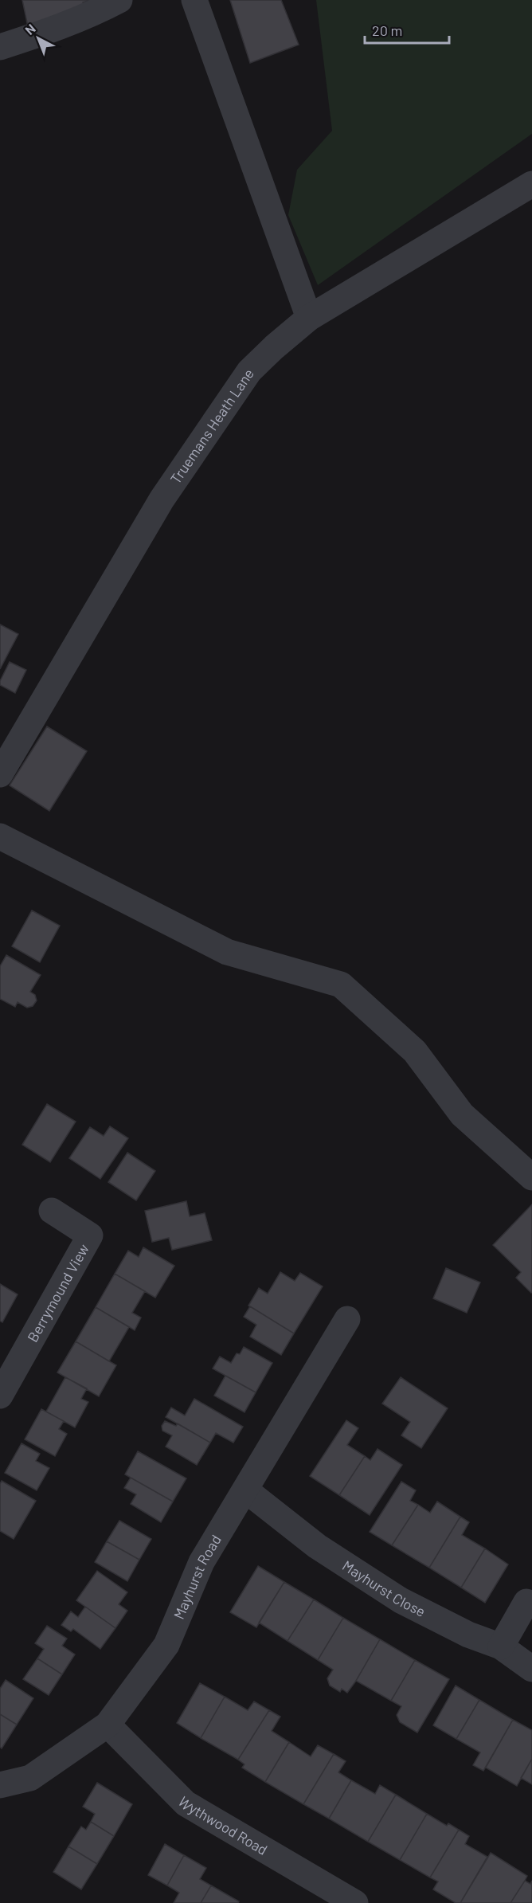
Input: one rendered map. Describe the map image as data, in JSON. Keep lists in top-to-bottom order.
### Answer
{
  "streets": {
    "street": [
      "Truemans Heath Lane",
      "Berrymound View",
      "Mayhurst Road",
      "Mayhurst Close",
      "Wythwood Road"
    ]
  },
  "crossings": [
    ["Mayhurst Road", "Mayhurst Close"],
    ["Mayhurst Road", "Wythwood Road"]
  ],
  "scale_bar": "20 m",
  "north": "top left"
}
